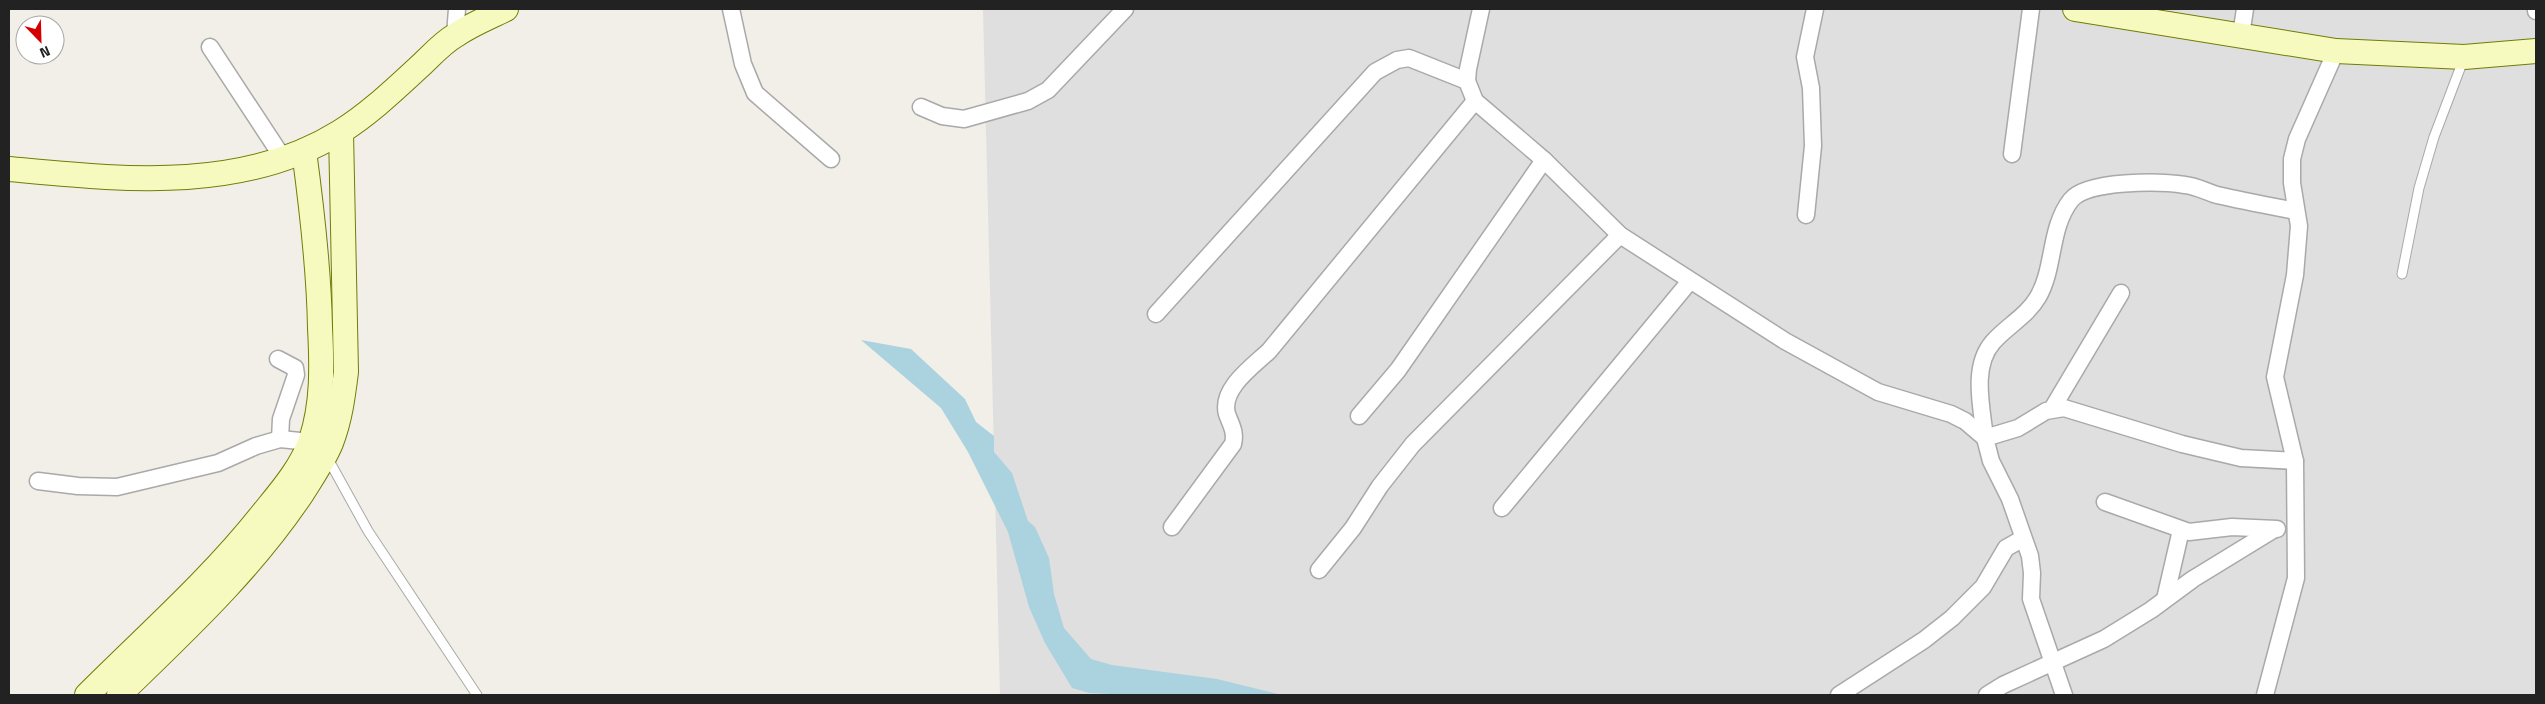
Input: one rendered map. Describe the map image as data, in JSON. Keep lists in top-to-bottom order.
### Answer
{
  "north": "bottom right"
}
